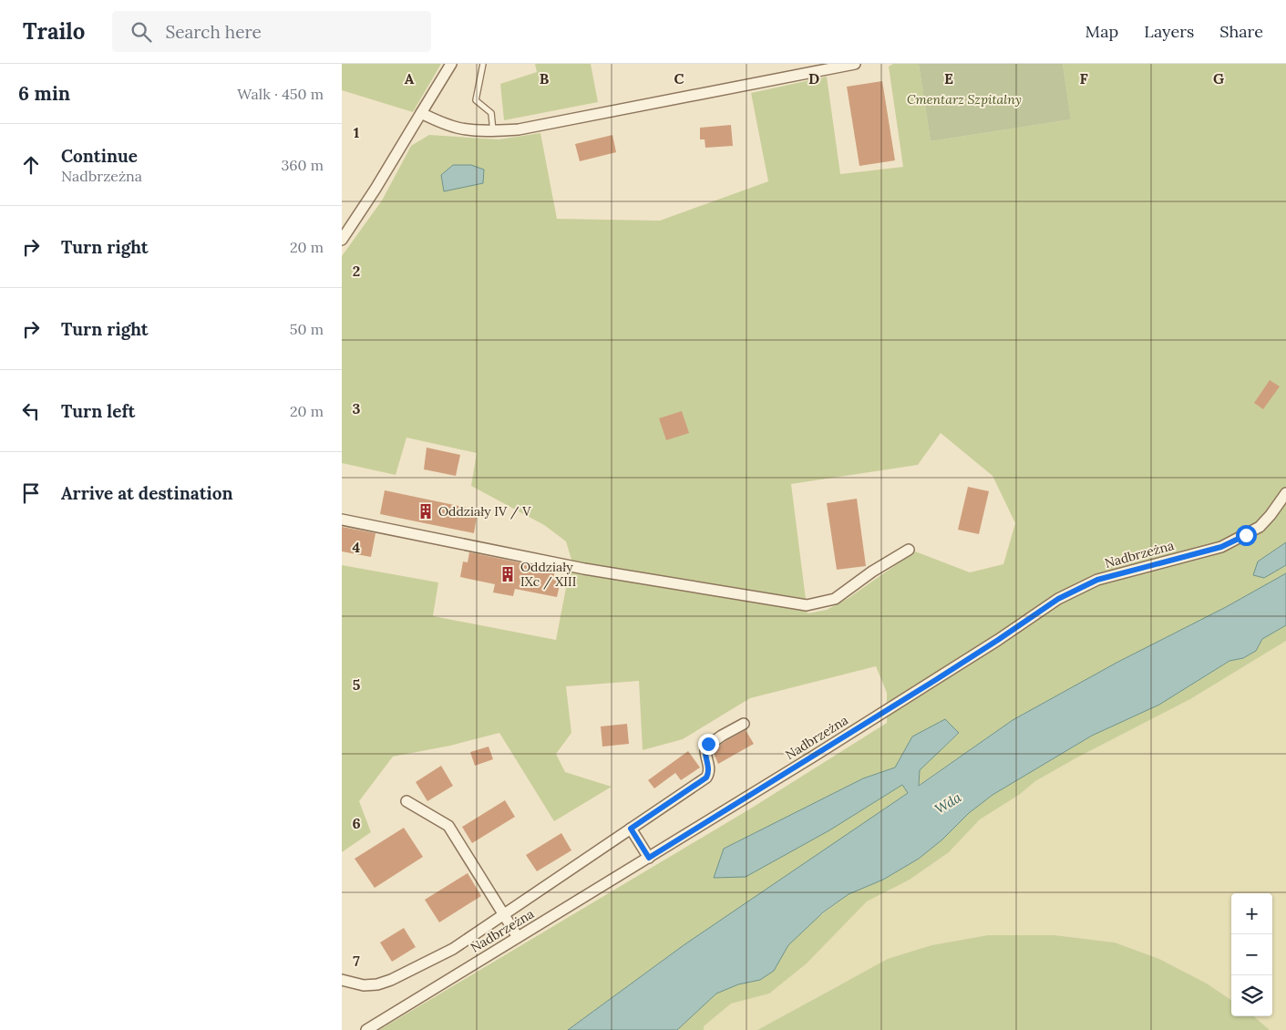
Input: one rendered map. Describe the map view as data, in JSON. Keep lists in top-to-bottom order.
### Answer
{
  "streets": {
    "street": ["Nadbrzeżna"]
  },
  "water": ["Wda"],
  "parks": ["Cmentarz Szpitalny"],
  "places": {
    "building": ["Oddziały IV / V", "Oddziały IXc / XIII"]
  },
  "page": {
    "header": "Trailo",
    "search": "Search here",
    "nav": ["Map", "Layers", "Share"],
    "heading": ["6 min", "Walk · 450 m"],
    "list": [
      ["Continue", "Nadbrzeżna", "360 m"],
      ["Turn right", "20 m"],
      ["Turn right", "50 m"],
      ["Turn left", "20 m"],
      "Arrive at destination"
    ],
    "map_buttons": ["+", "−"]
  },
  "grid": {
    "columns": [
      "A",
      "B",
      "C",
      "D",
      "E",
      "F",
      "G"
    ],
    "rows": [
      "1",
      "2",
      "3",
      "4",
      "5",
      "6",
      "7"
    ]
  }
}
